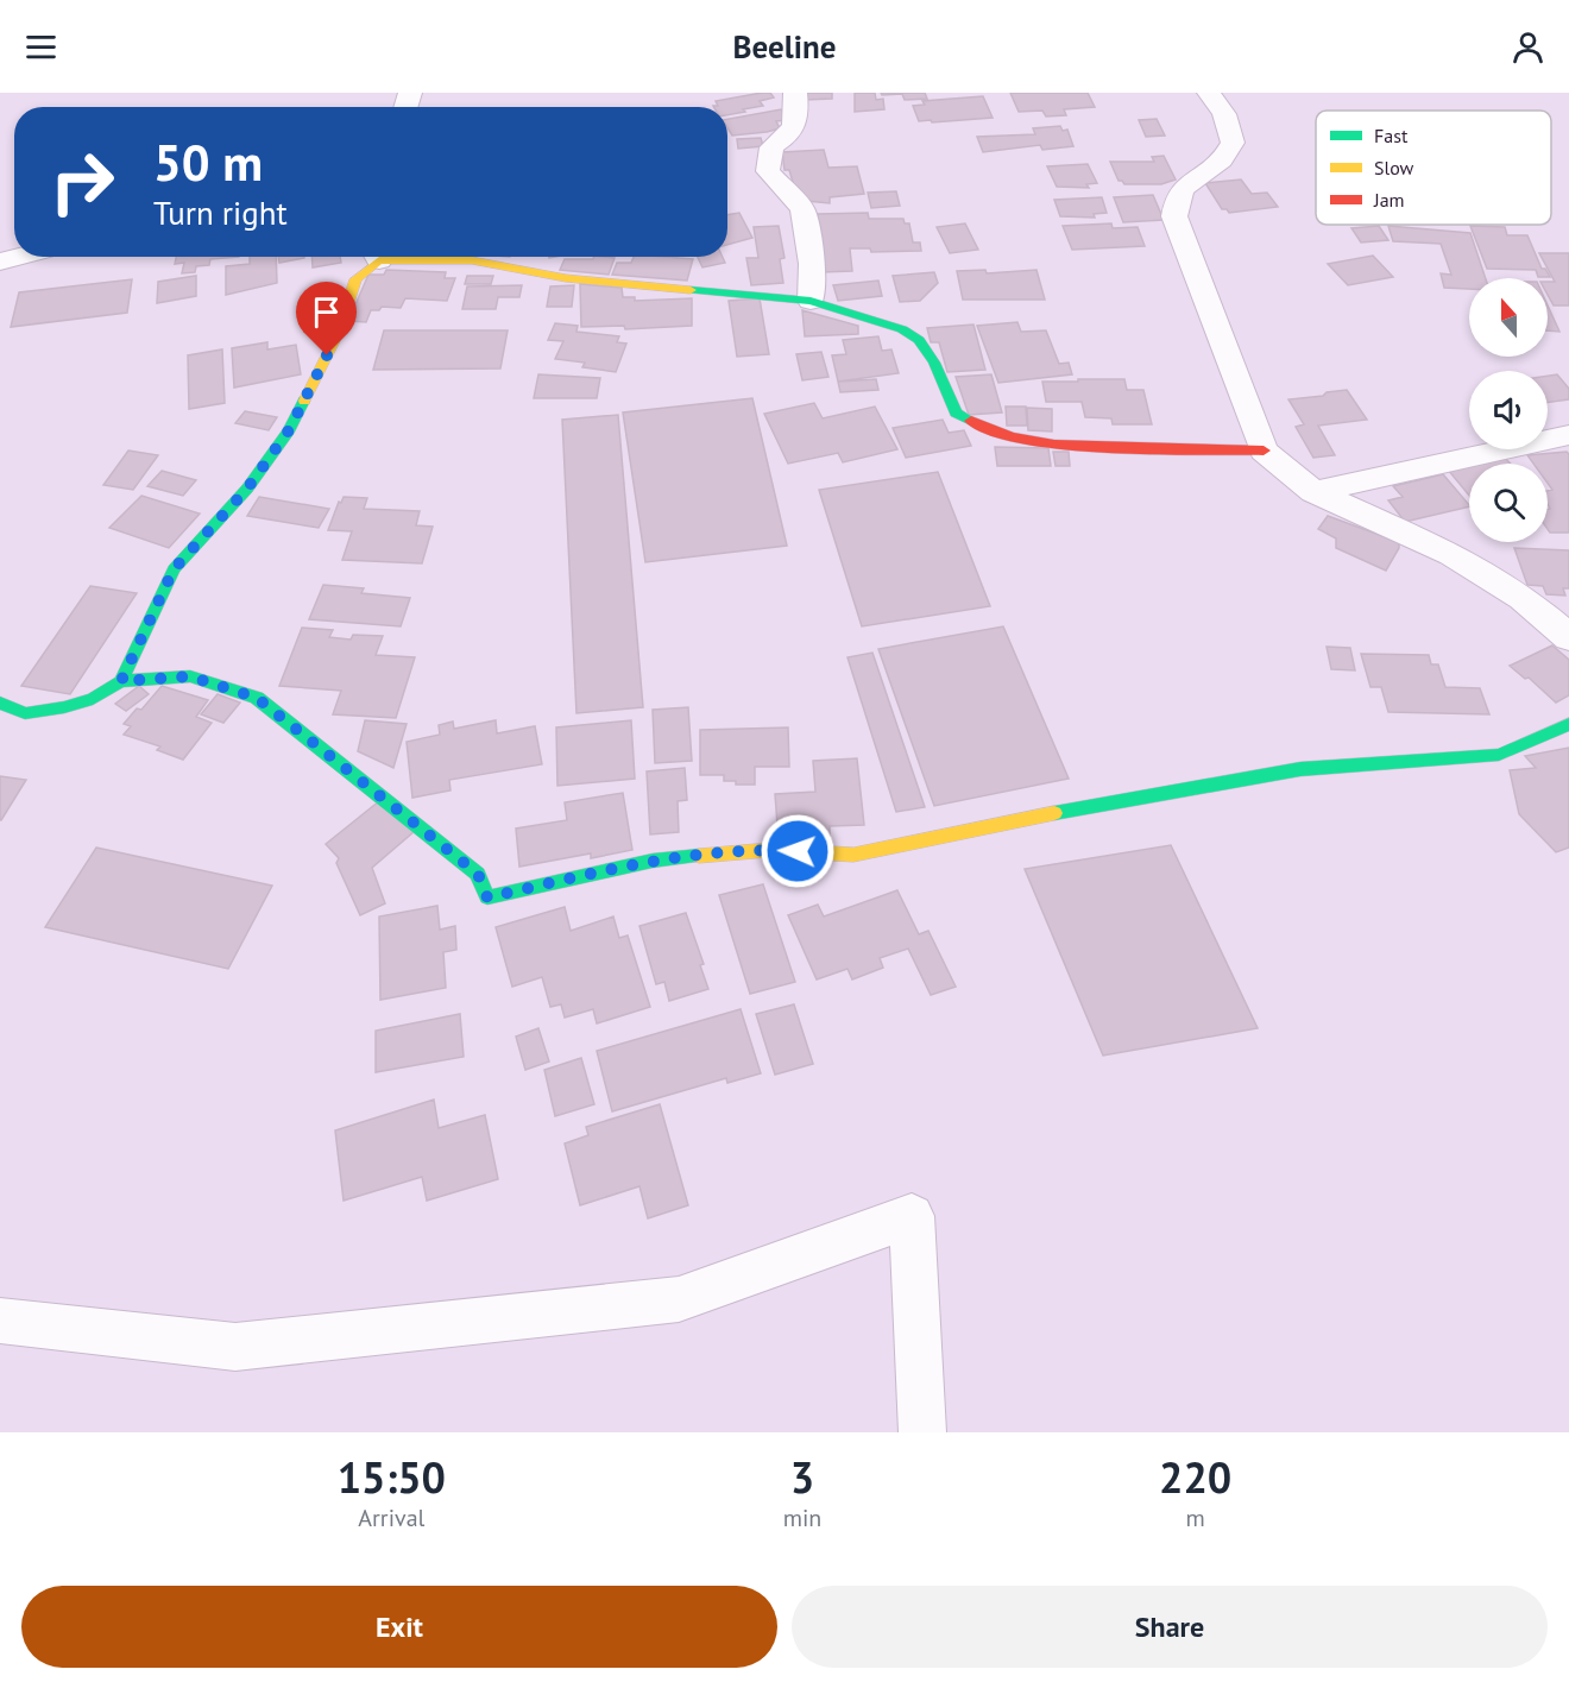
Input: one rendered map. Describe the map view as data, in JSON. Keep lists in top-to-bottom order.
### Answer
{
  "legend": ["Fast", "Slow", "Jam"],
  "north": "top",
  "page": {
    "header": "Beeline",
    "turn": ["50 m", "Turn right"],
    "eta": [
      "15:50",
      "Arrival",
      "3",
      "min",
      "220",
      "m"
    ],
    "buttons": ["Exit", "Share"]
  }
}
